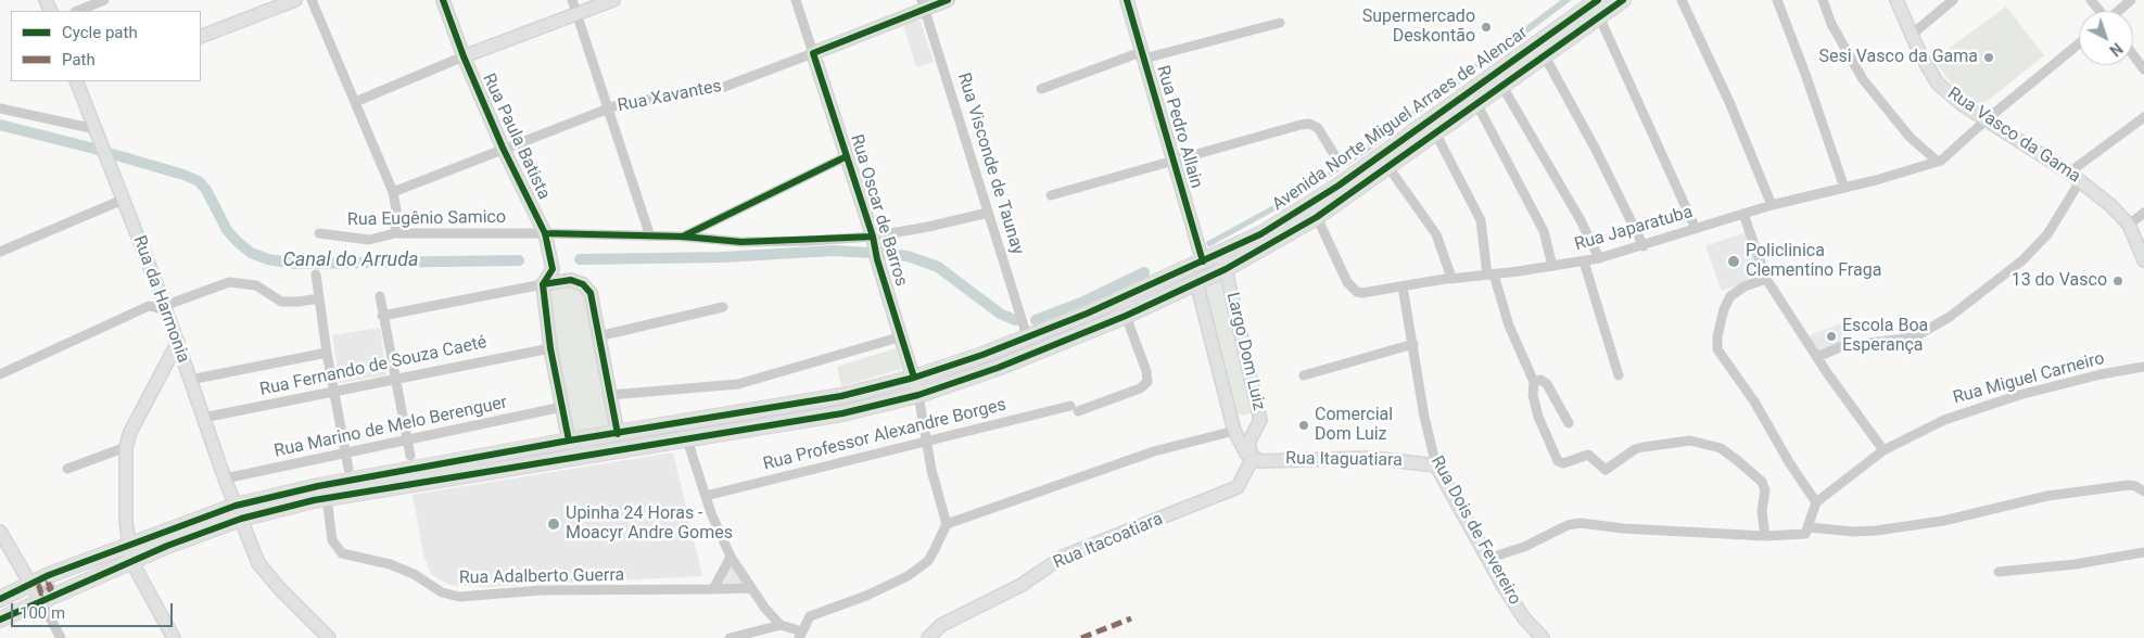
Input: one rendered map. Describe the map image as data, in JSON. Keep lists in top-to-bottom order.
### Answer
{
  "streets": {
    "main road": ["Avenida Norte Miguel Arraes de Alencar"],
    "street": [
      "Rua Xavantes",
      "Rua Pedro Allain",
      "Rua Vasco da Gama",
      "Rua Paula Batista",
      "Rua Visconde de Taunay",
      "Rua Oscar de Barros",
      "Rua Eugênio Samico",
      "Rua Japaratuba",
      "Rua da Harmonia",
      "Largo Dom Luiz",
      "Rua Fernando de Souza Caeté",
      "Rua Miguel Carneiro",
      "Rua Marino de Melo Berenguer",
      "Rua Professor Alexandre Borges",
      "Rua Itaguatiara",
      "Rua Dois de Fevereiro",
      "Rua Itacoatiara",
      "Rua Adalberto Guerra"
    ]
  },
  "crossings": [
    ["Rua Xavantes", "Rua Paula Batista"],
    ["Rua Xavantes", "Rua Visconde de Taunay"],
    ["Rua Xavantes", "Rua Oscar de Barros"],
    ["Avenida Norte Miguel Arraes de Alencar", "Rua Pedro Allain"],
    ["Avenida Norte Miguel Arraes de Alencar", "Rua Visconde de Taunay"],
    ["Avenida Norte Miguel Arraes de Alencar", "Rua Oscar de Barros"],
    ["Avenida Norte Miguel Arraes de Alencar", "Rua Japaratuba"],
    ["Avenida Norte Miguel Arraes de Alencar", "Rua da Harmonia"],
    ["Avenida Norte Miguel Arraes de Alencar", "Largo Dom Luiz"],
    ["Avenida Norte Miguel Arraes de Alencar", "Rua Professor Alexandre Borges"],
    ["Avenida Norte Miguel Arraes de Alencar", "Rua Adalberto Guerra"],
    ["Rua Vasco da Gama", "Rua Japaratuba"],
    ["Rua Paula Batista", "Rua Eugênio Samico"],
    ["Rua Visconde de Taunay", "Rua Eugênio Samico"],
    ["Rua Oscar de Barros", "Rua Eugênio Samico"],
    ["Rua Japaratuba", "Rua Dois de Fevereiro"],
    ["Rua da Harmonia", "Rua Fernando de Souza Caeté"],
    ["Rua da Harmonia", "Rua Marino de Melo Berenguer"],
    ["Largo Dom Luiz", "Rua Itaguatiara"],
    ["Largo Dom Luiz", "Rua Itacoatiara"],
    ["Rua Itaguatiara", "Rua Dois de Fevereiro"],
    ["Rua Itaguatiara", "Rua Itacoatiara"]
  ],
  "water": ["Canal do Arruda"],
  "places": [
    "Supermercado Deskontão",
    "Sesi Vasco da Gama",
    "Policlinica Clementino Fraga",
    "13 do Vasco",
    "Escola Boa Esperança",
    "Comercial Dom Luiz",
    "Upinha 24 Horas - Moacyr Andre Gomes"
  ],
  "legend": ["Cycle path", "Path"],
  "scale_bar": "100 m",
  "north": "bottom right"
}
